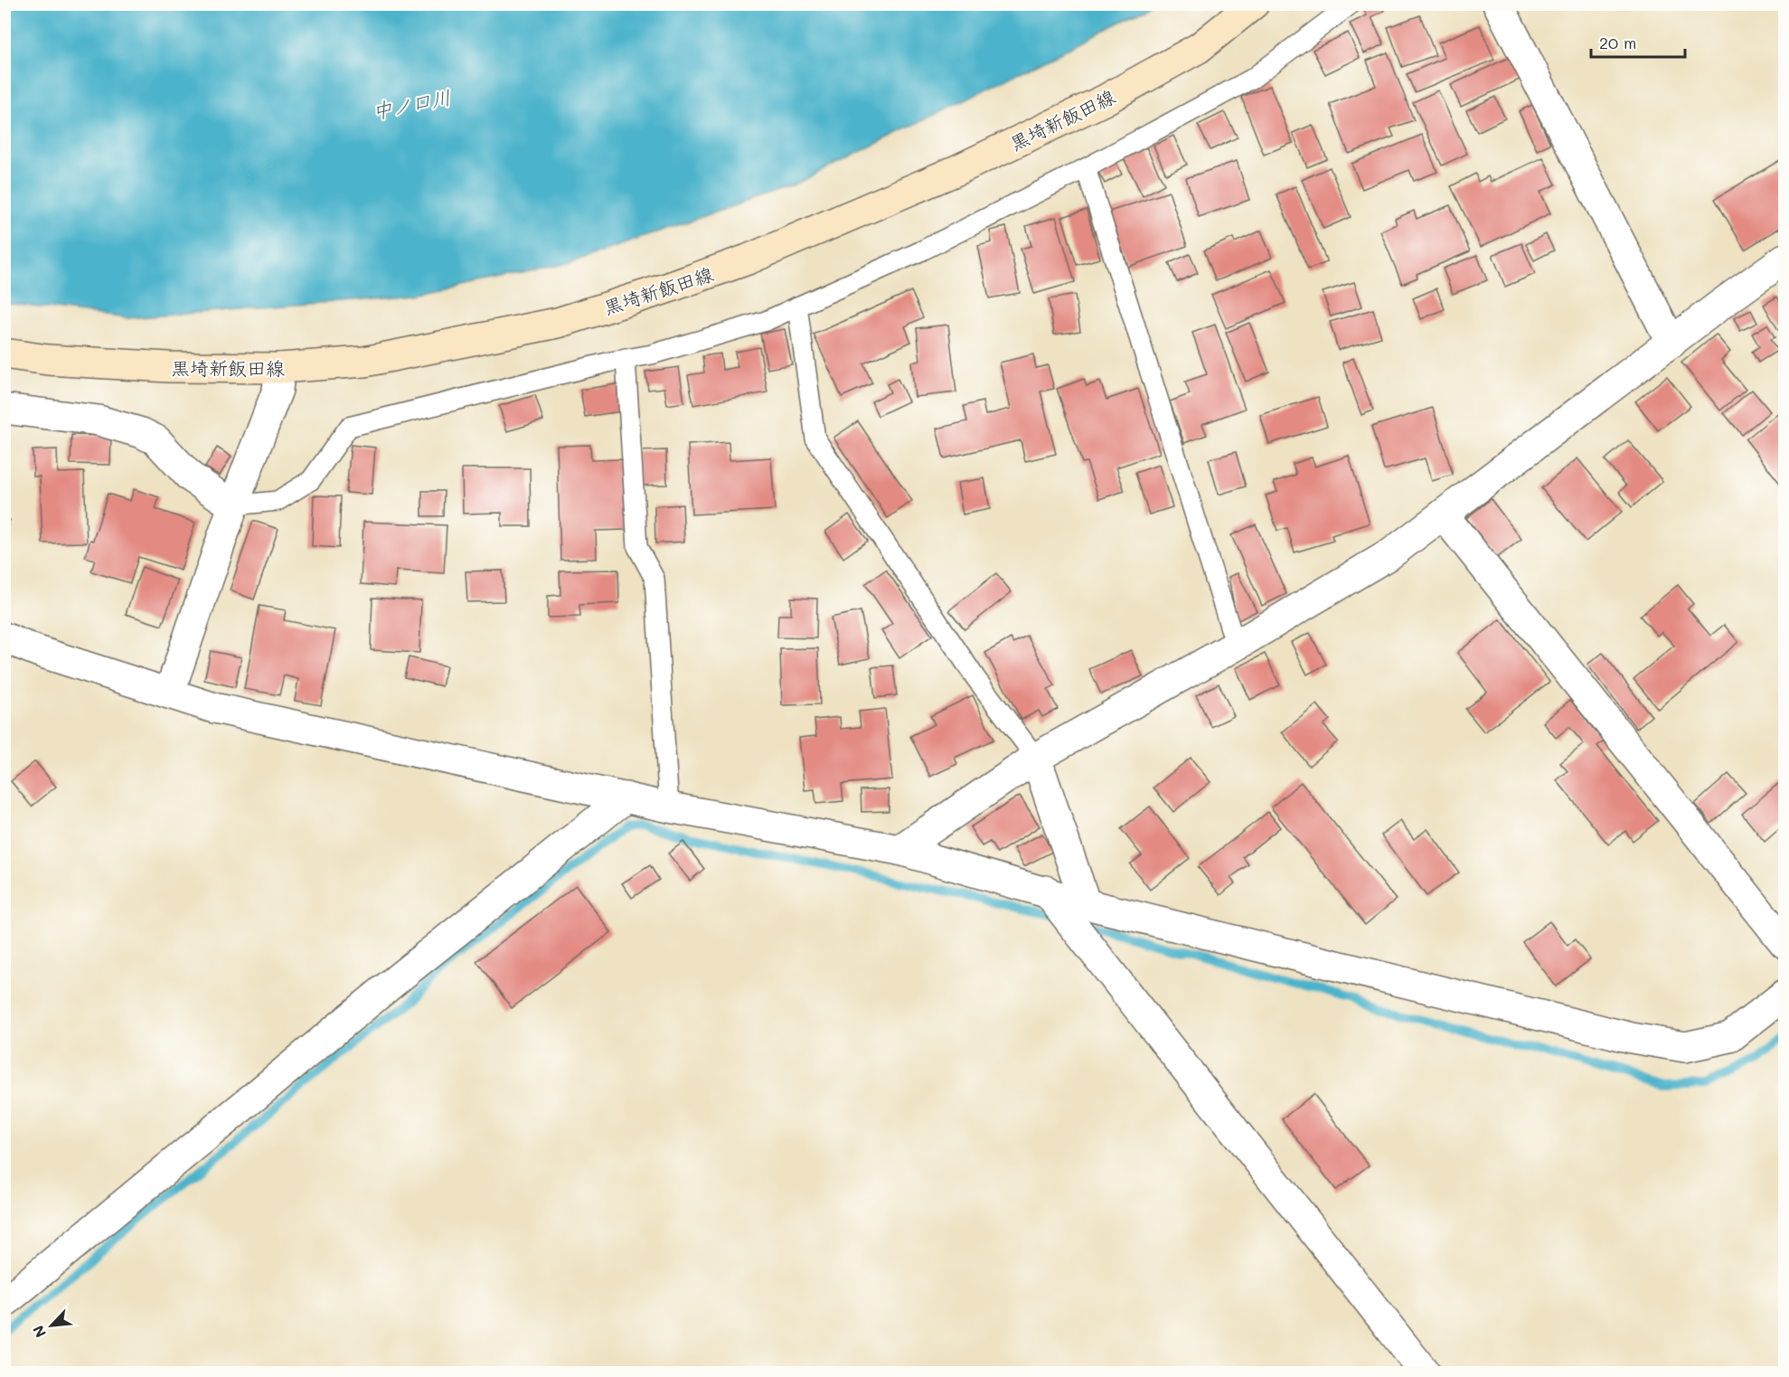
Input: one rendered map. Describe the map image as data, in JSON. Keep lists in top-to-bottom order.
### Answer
{
  "streets": {
    "main road": ["黒埼新飯田線"]
  },
  "water": ["中ノ口川"],
  "scale_bar": "20 m",
  "north": "bottom left"
}
